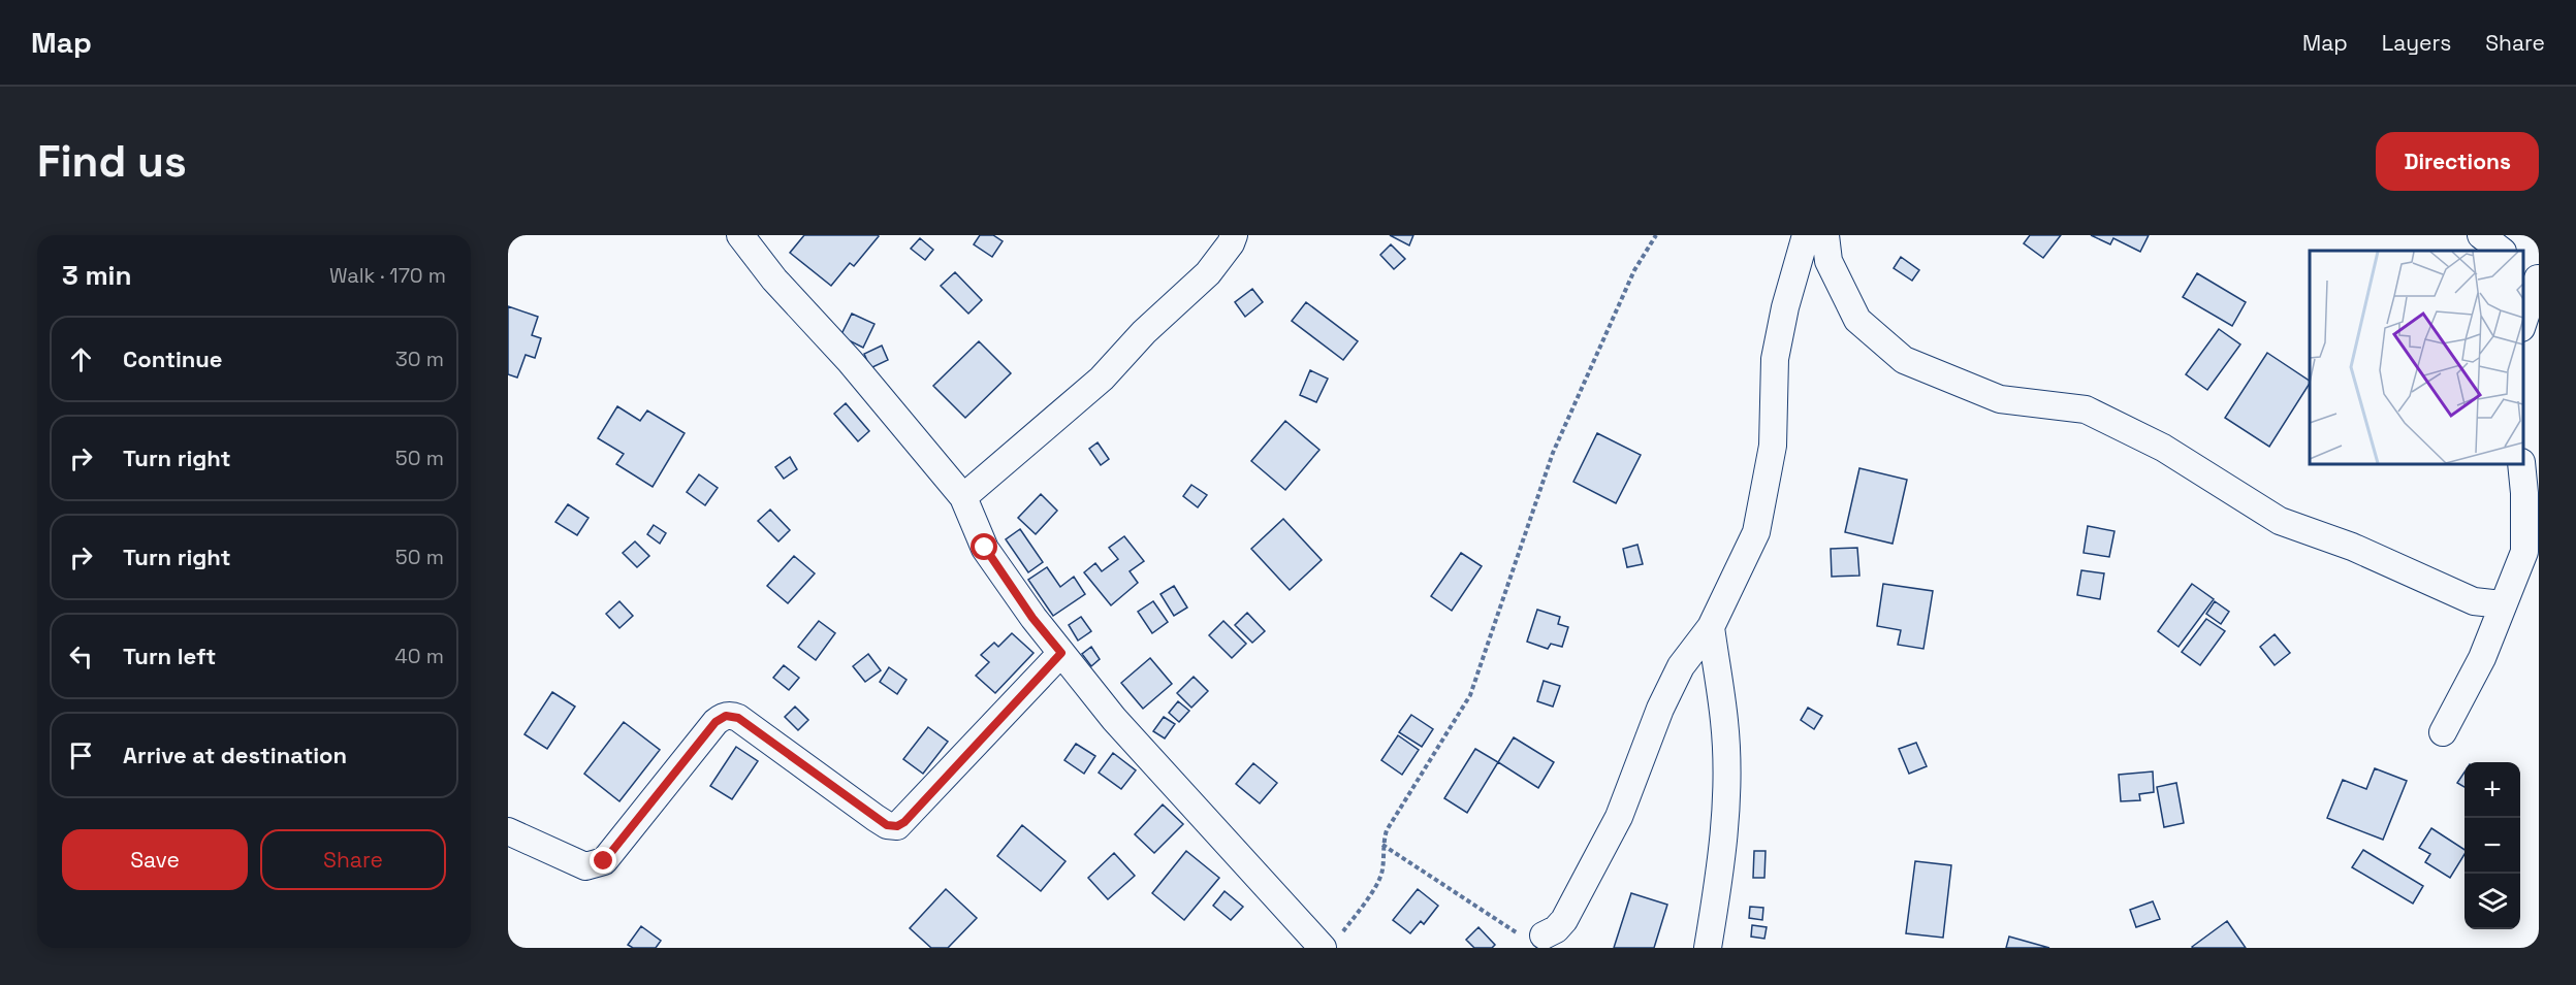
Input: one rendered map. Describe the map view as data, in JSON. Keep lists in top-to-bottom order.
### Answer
{
  "page": {
    "header": "Map",
    "nav": ["Map", "Layers", "Share"],
    "buttons": [
      "Directions",
      ["Save", "Share"]
    ],
    "title": "Find us",
    "heading": ["3 min", "Walk · 170 m"],
    "list": [
      ["Continue", "30 m"],
      ["Turn right", "50 m"],
      ["Turn right", "50 m"],
      ["Turn left", "40 m"],
      "Arrive at destination"
    ],
    "map_buttons": ["+", "−"]
  }
}
